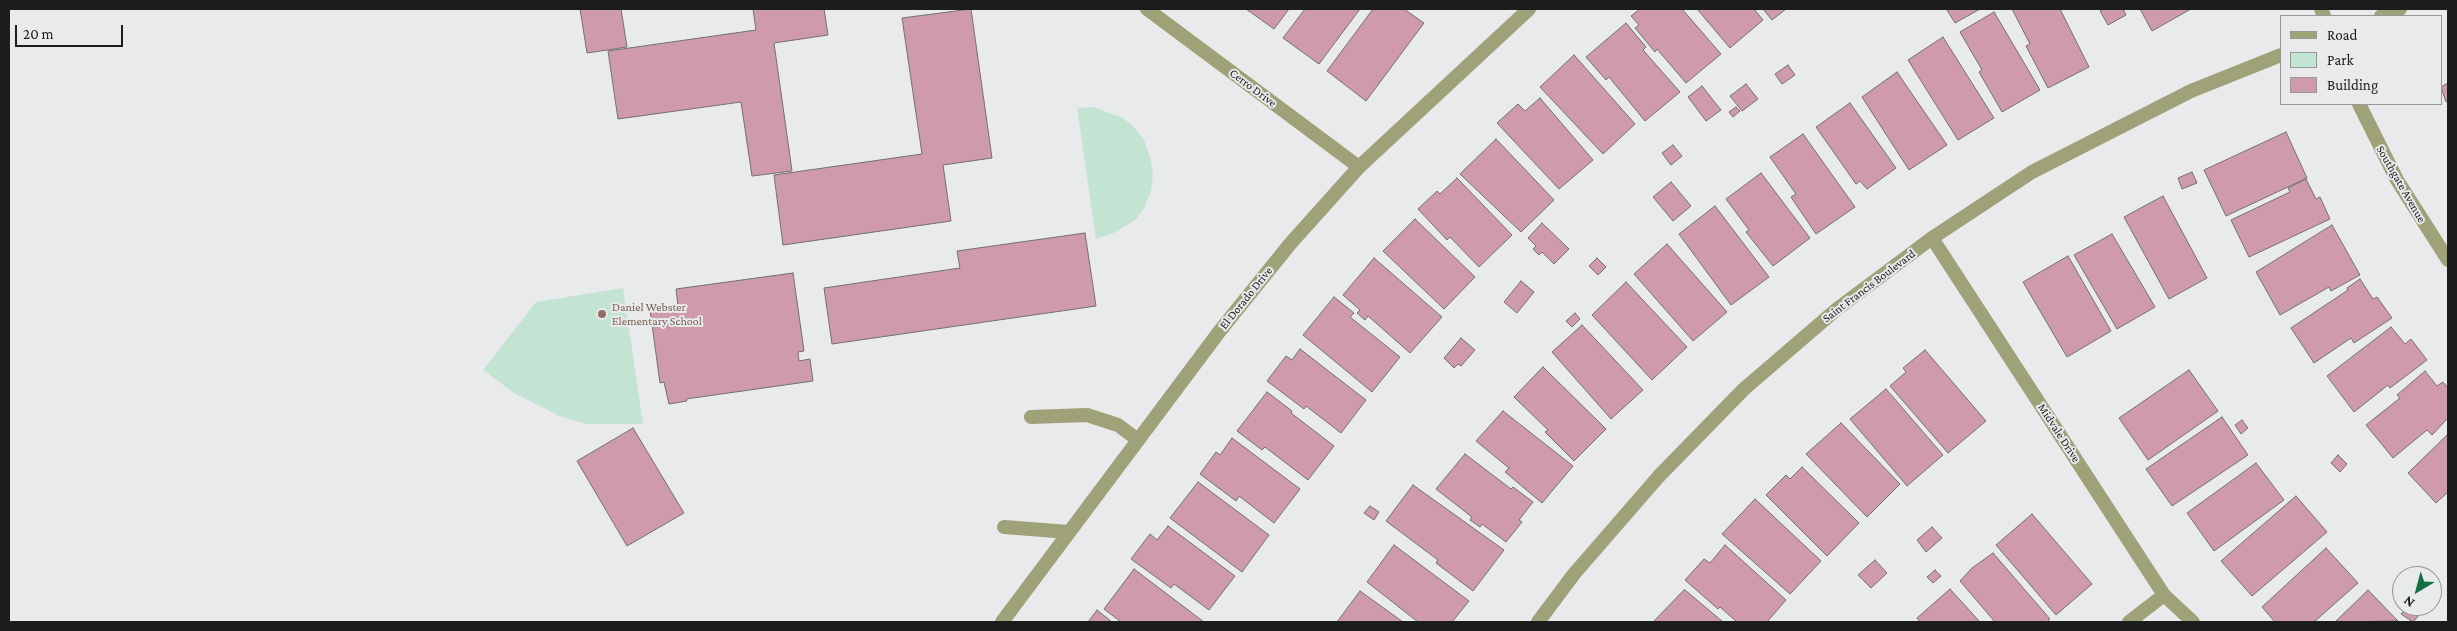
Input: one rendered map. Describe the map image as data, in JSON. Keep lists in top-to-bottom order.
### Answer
{
  "streets": {
    "street": [
      "Cerro Drive",
      "Southgate Avenue",
      "Saint Francis Boulevard",
      "El Dorado Drive",
      "Midvale Drive"
    ]
  },
  "crossings": [
    ["Cerro Drive", "El Dorado Drive"],
    ["Saint Francis Boulevard", "Midvale Drive"]
  ],
  "places": ["Daniel Webster Elementary School"],
  "legend": ["Road", "Park", "Building"],
  "scale_bar": "20 m",
  "north": "bottom left"
}
